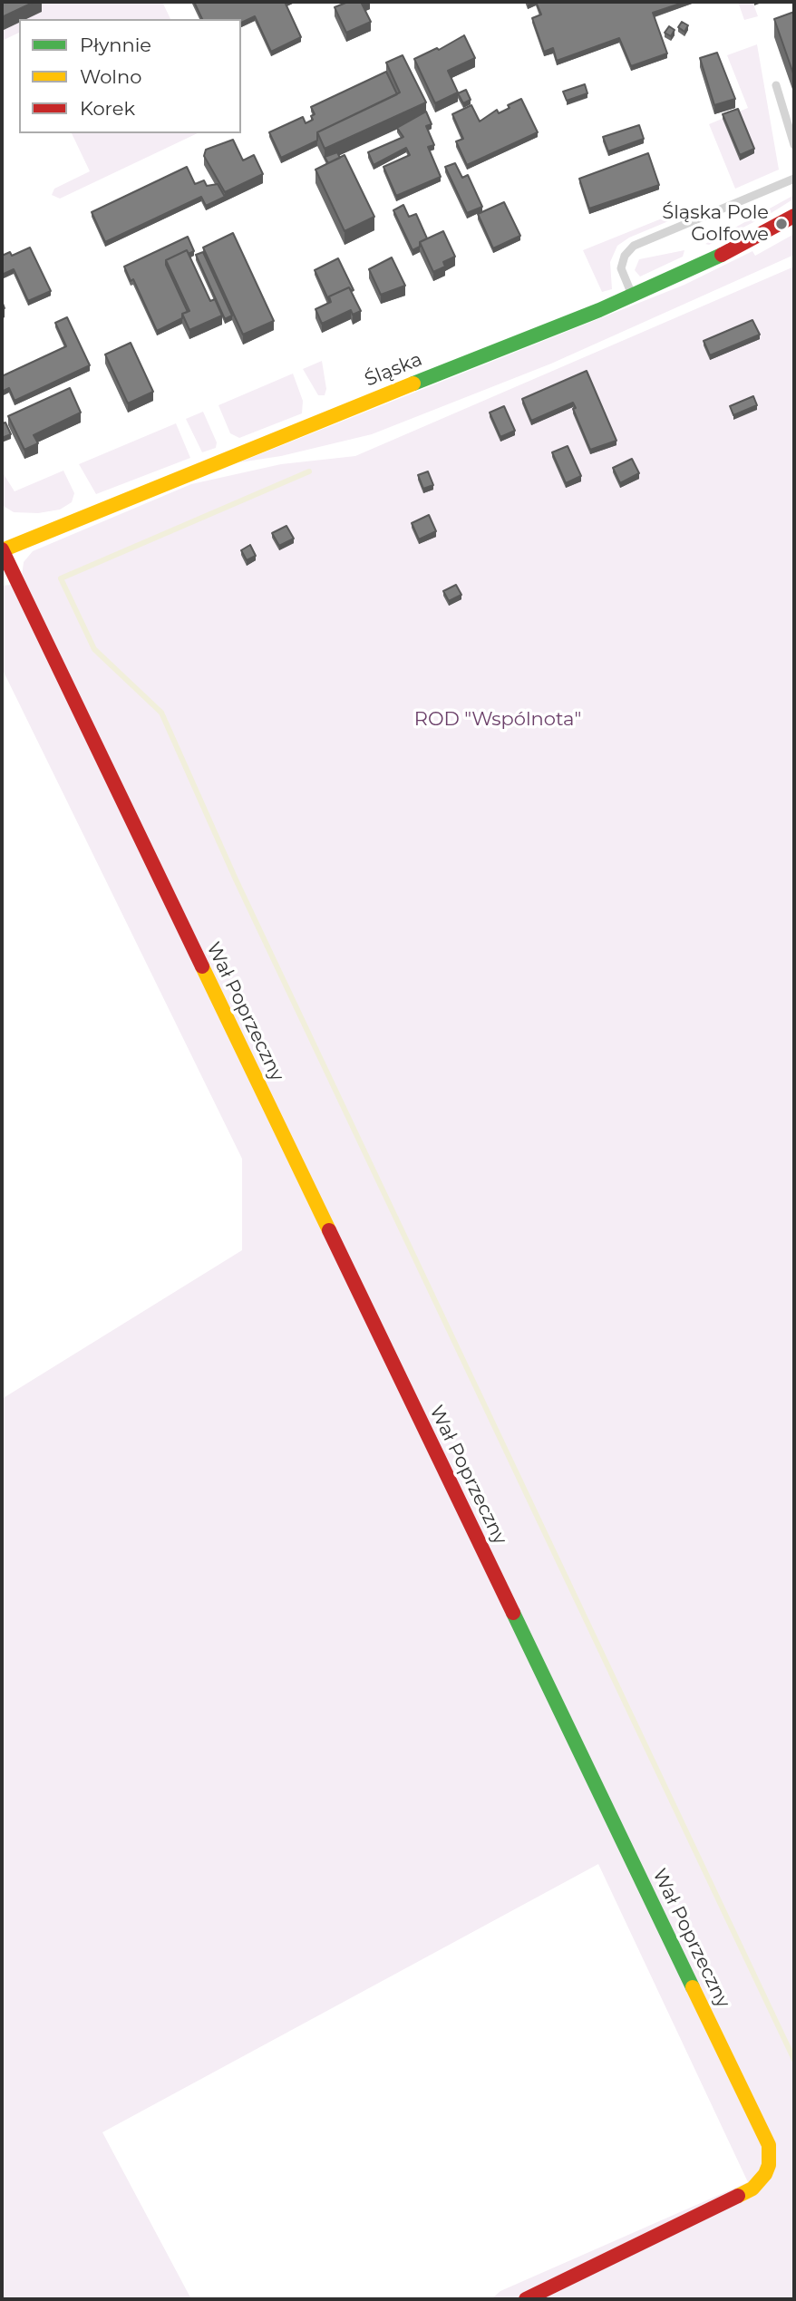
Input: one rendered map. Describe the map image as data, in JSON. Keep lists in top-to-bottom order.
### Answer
{
  "streets": {
    "street": ["Śląska", "Wał Poprzeczny"]
  },
  "crossings": [
    ["Śląska", "Wał Poprzeczny"]
  ],
  "parks": ["ROD \"Wspólnota\""],
  "places": ["Śląska Pole Golfowe"],
  "legend": ["Płynnie", "Wolno", "Korek"]
}
